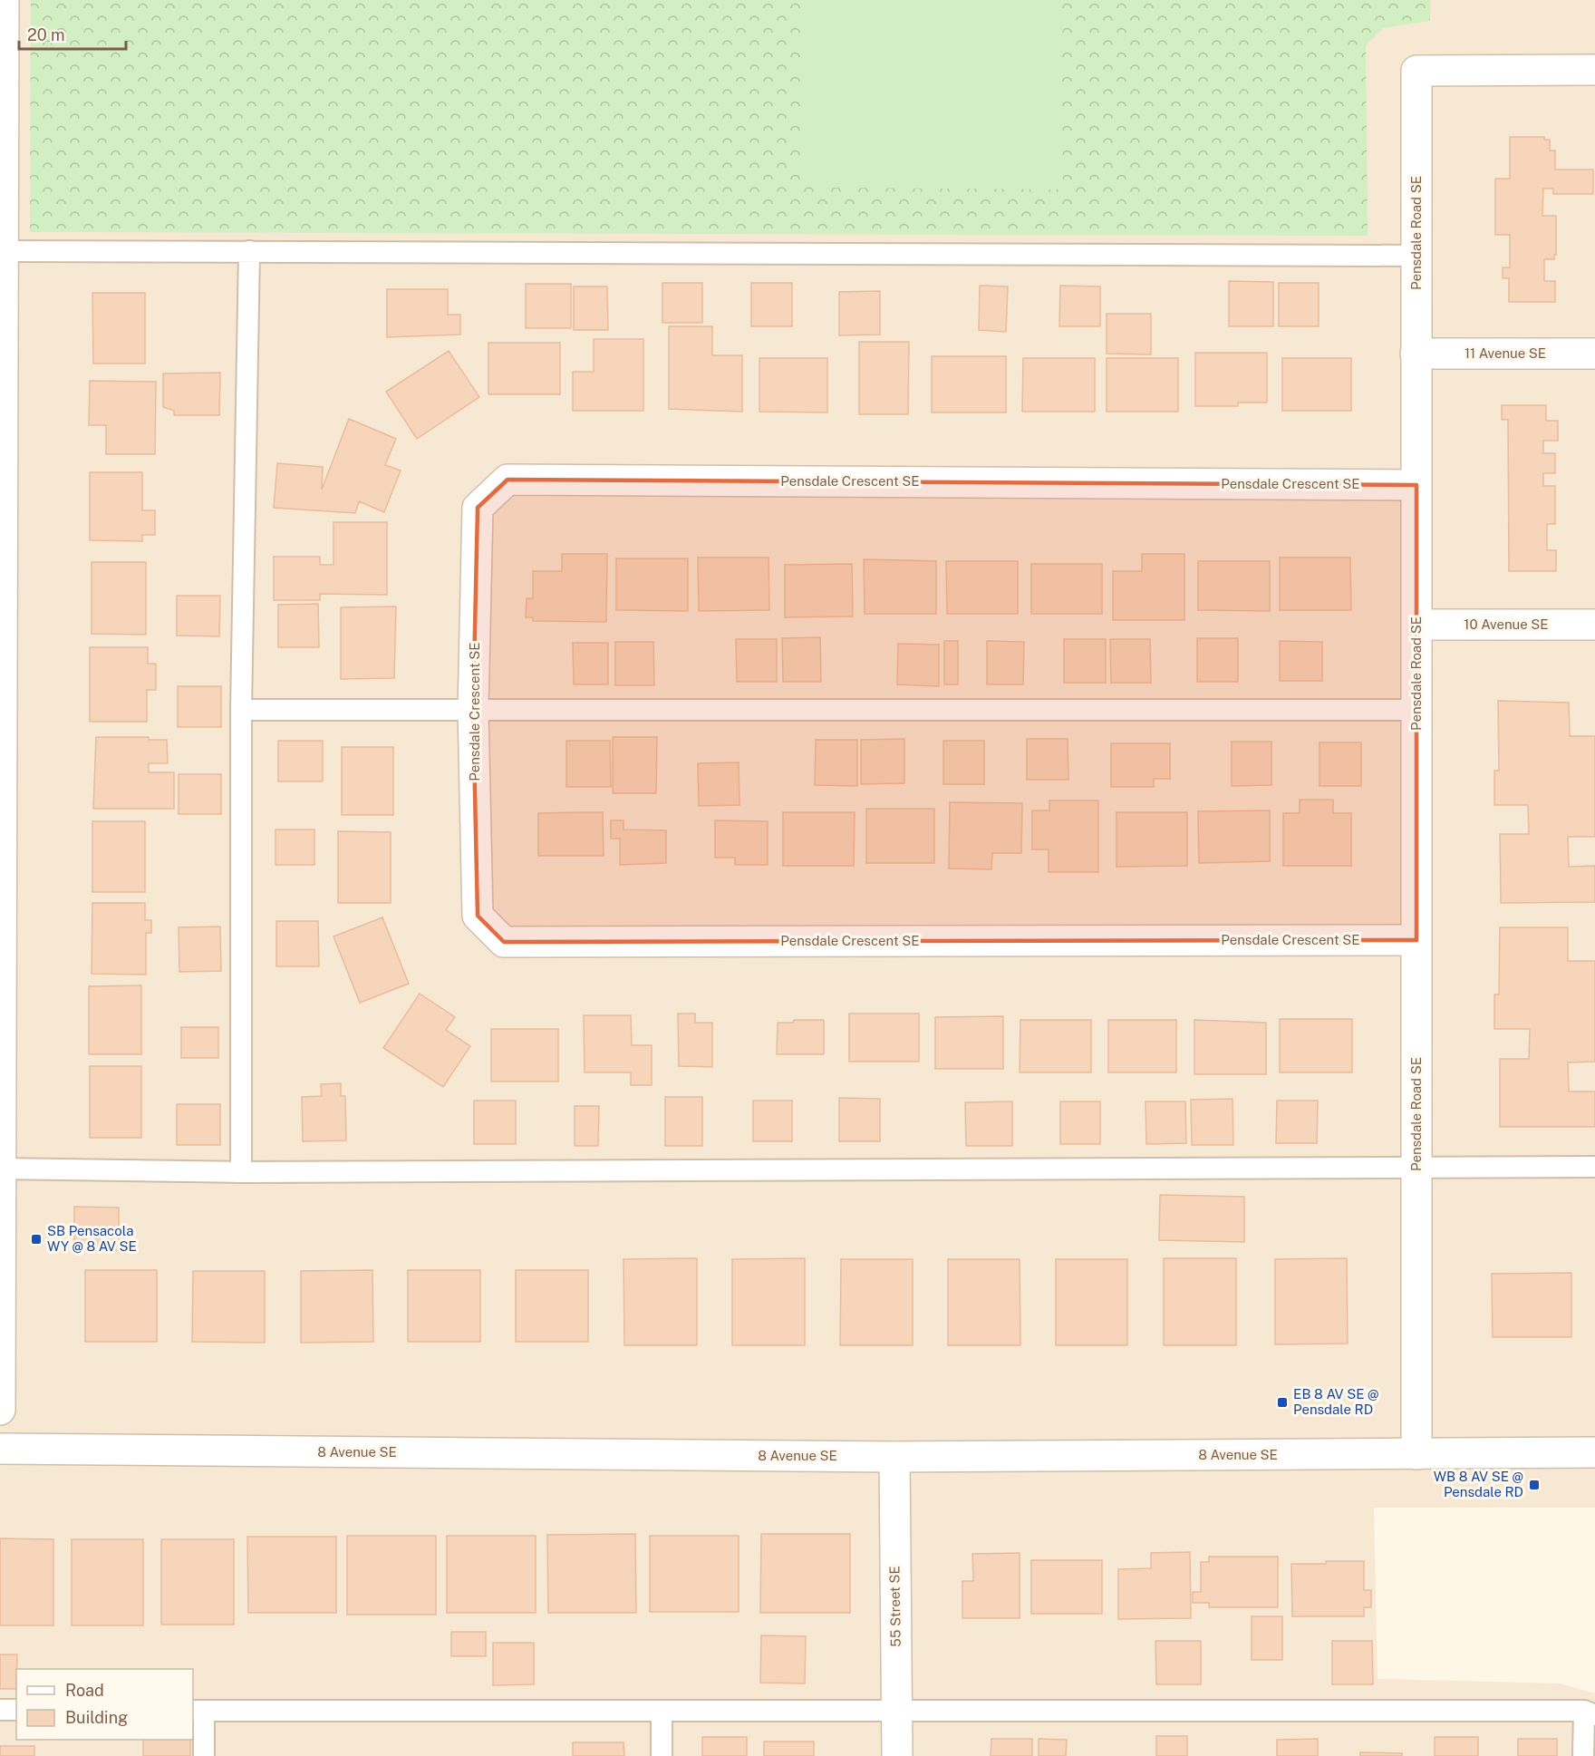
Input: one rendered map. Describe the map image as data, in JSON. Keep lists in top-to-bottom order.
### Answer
{
  "streets": {
    "street": [
      "Pensdale Road SE",
      "11 Avenue SE",
      "Pensdale Crescent SE",
      "10 Avenue SE",
      "8 Avenue SE",
      "55 Street SE"
    ]
  },
  "crossings": [
    ["Pensdale Road SE", "11 Avenue SE"],
    ["Pensdale Road SE", "Pensdale Crescent SE"],
    ["Pensdale Road SE", "10 Avenue SE"],
    ["Pensdale Road SE", "8 Avenue SE"],
    ["8 Avenue SE", "55 Street SE"]
  ],
  "places": {
    "transit": ["SB Pensacola WY @ 8 AV SE", "EB 8 AV SE @ Pensdale RD", "WB 8 AV SE @ Pensdale RD"]
  },
  "legend": ["Road", "Building"],
  "scale_bar": "20 m"
}
